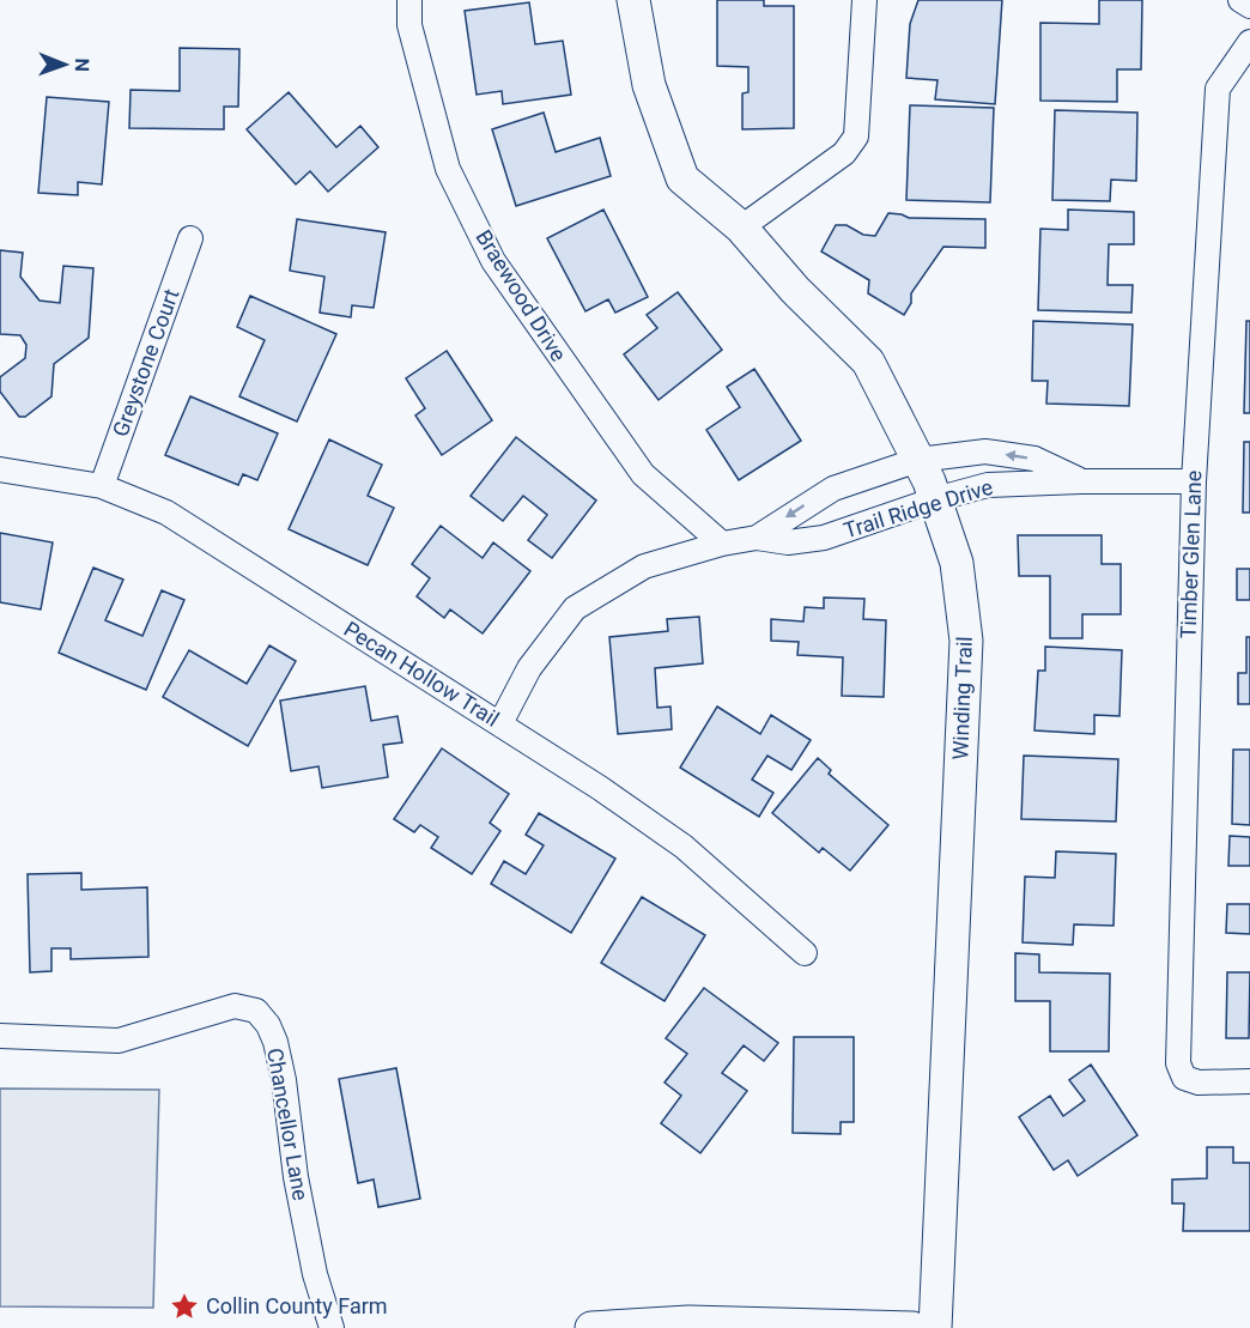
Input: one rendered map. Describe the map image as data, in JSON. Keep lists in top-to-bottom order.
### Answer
{
  "streets": {
    "street": [
      "Braewood Drive",
      "Greystone Court",
      "Trail Ridge Drive",
      "Timber Glen Lane",
      "Pecan Hollow Trail",
      "Winding Trail",
      "Chancellor Lane"
    ]
  },
  "crossings": [
    ["Braewood Drive", "Trail Ridge Drive"],
    ["Greystone Court", "Pecan Hollow Trail"],
    ["Trail Ridge Drive", "Timber Glen Lane"],
    ["Trail Ridge Drive", "Pecan Hollow Trail"],
    ["Trail Ridge Drive", "Winding Trail"]
  ],
  "places": {
    "place": ["Collin County Farm"]
  },
  "north": "right"
}
